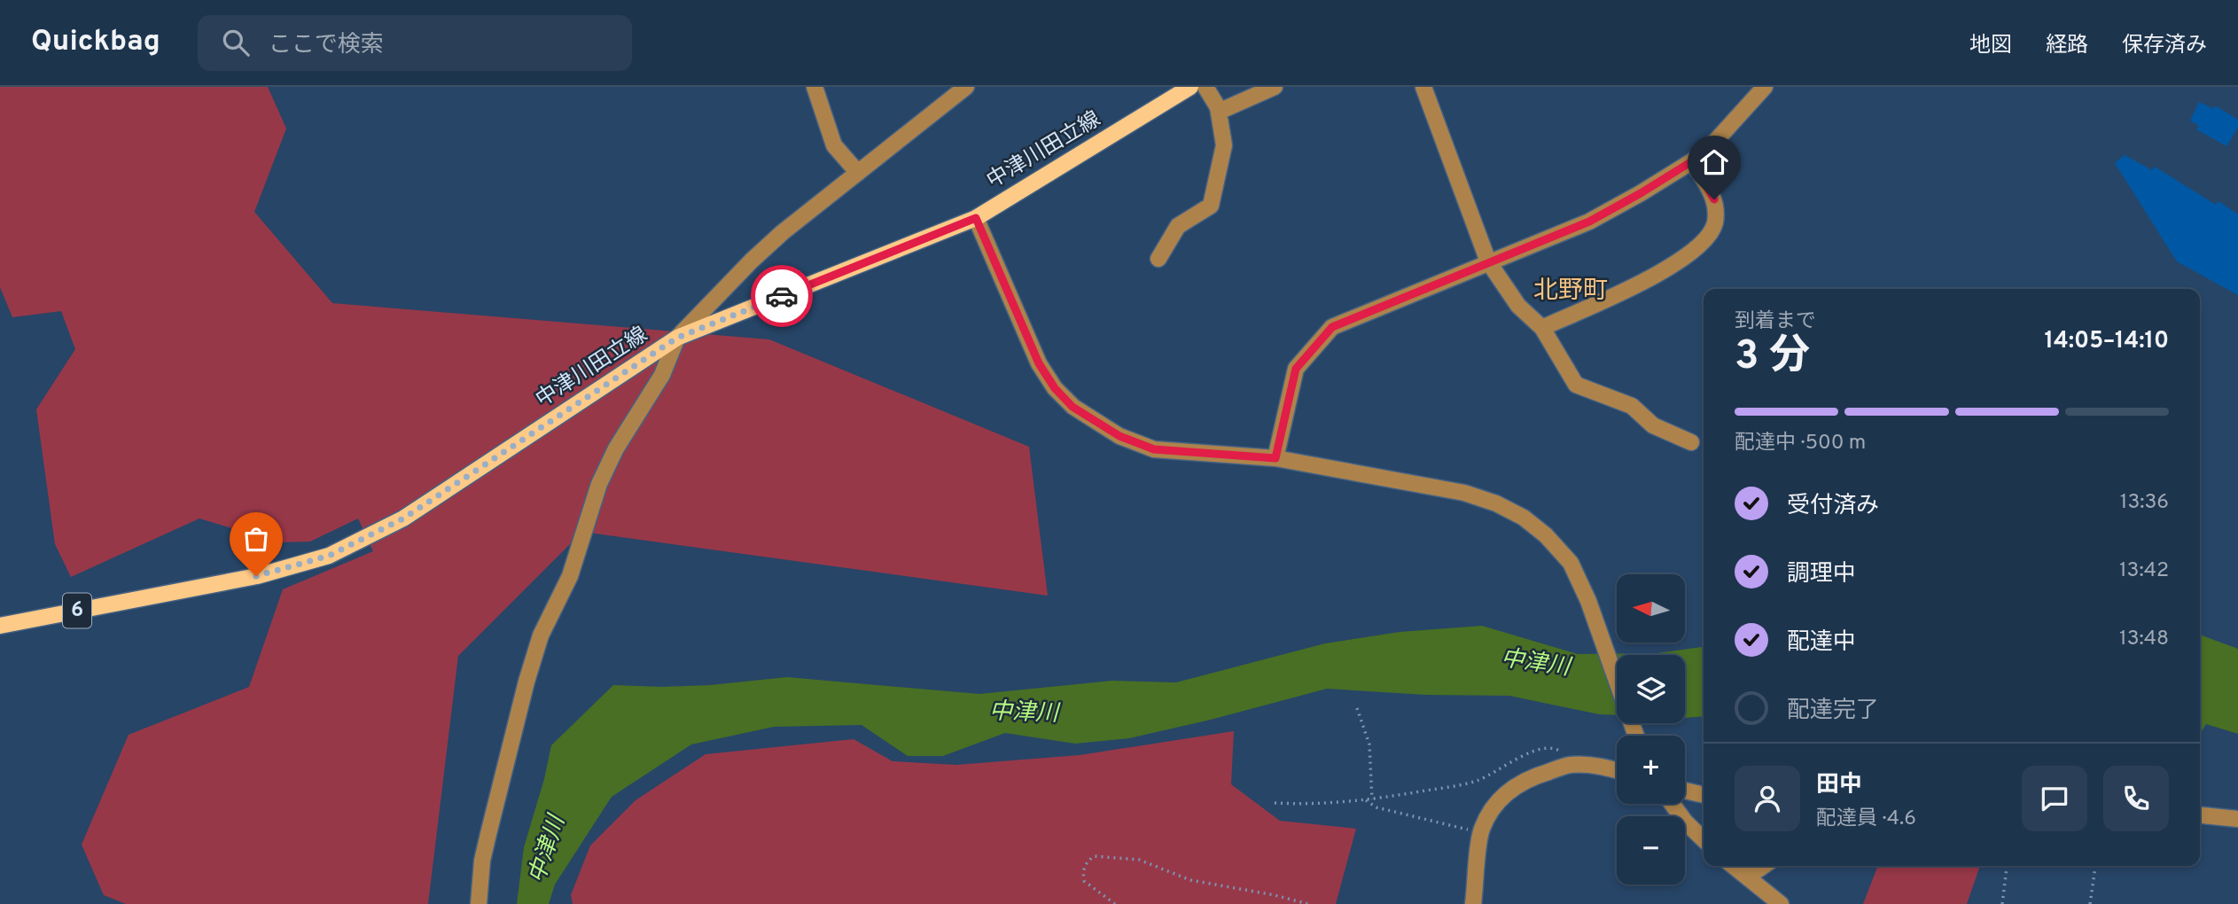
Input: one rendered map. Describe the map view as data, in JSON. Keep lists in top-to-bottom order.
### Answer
{
  "streets": {
    "main road": ["中津川田立線", "6"]
  },
  "districts": ["北野町"],
  "water": ["中津川"],
  "north": "left",
  "page": {
    "header": "Quickbag",
    "search": "ここで検索",
    "nav": ["地図", "経路", "保存済み"],
    "heading": ["3 分", "到着まで", "14:05–14:10"],
    "panel": ["田中", "配達員 · 4.6"],
    "bar": "配達中 · 500 m",
    "list": [
      ["受付済み", "13:36"],
      ["調理中", "13:42"],
      ["配達中", "13:48"],
      "配達完了"
    ],
    "map_buttons": ["+", "−"]
  }
}
